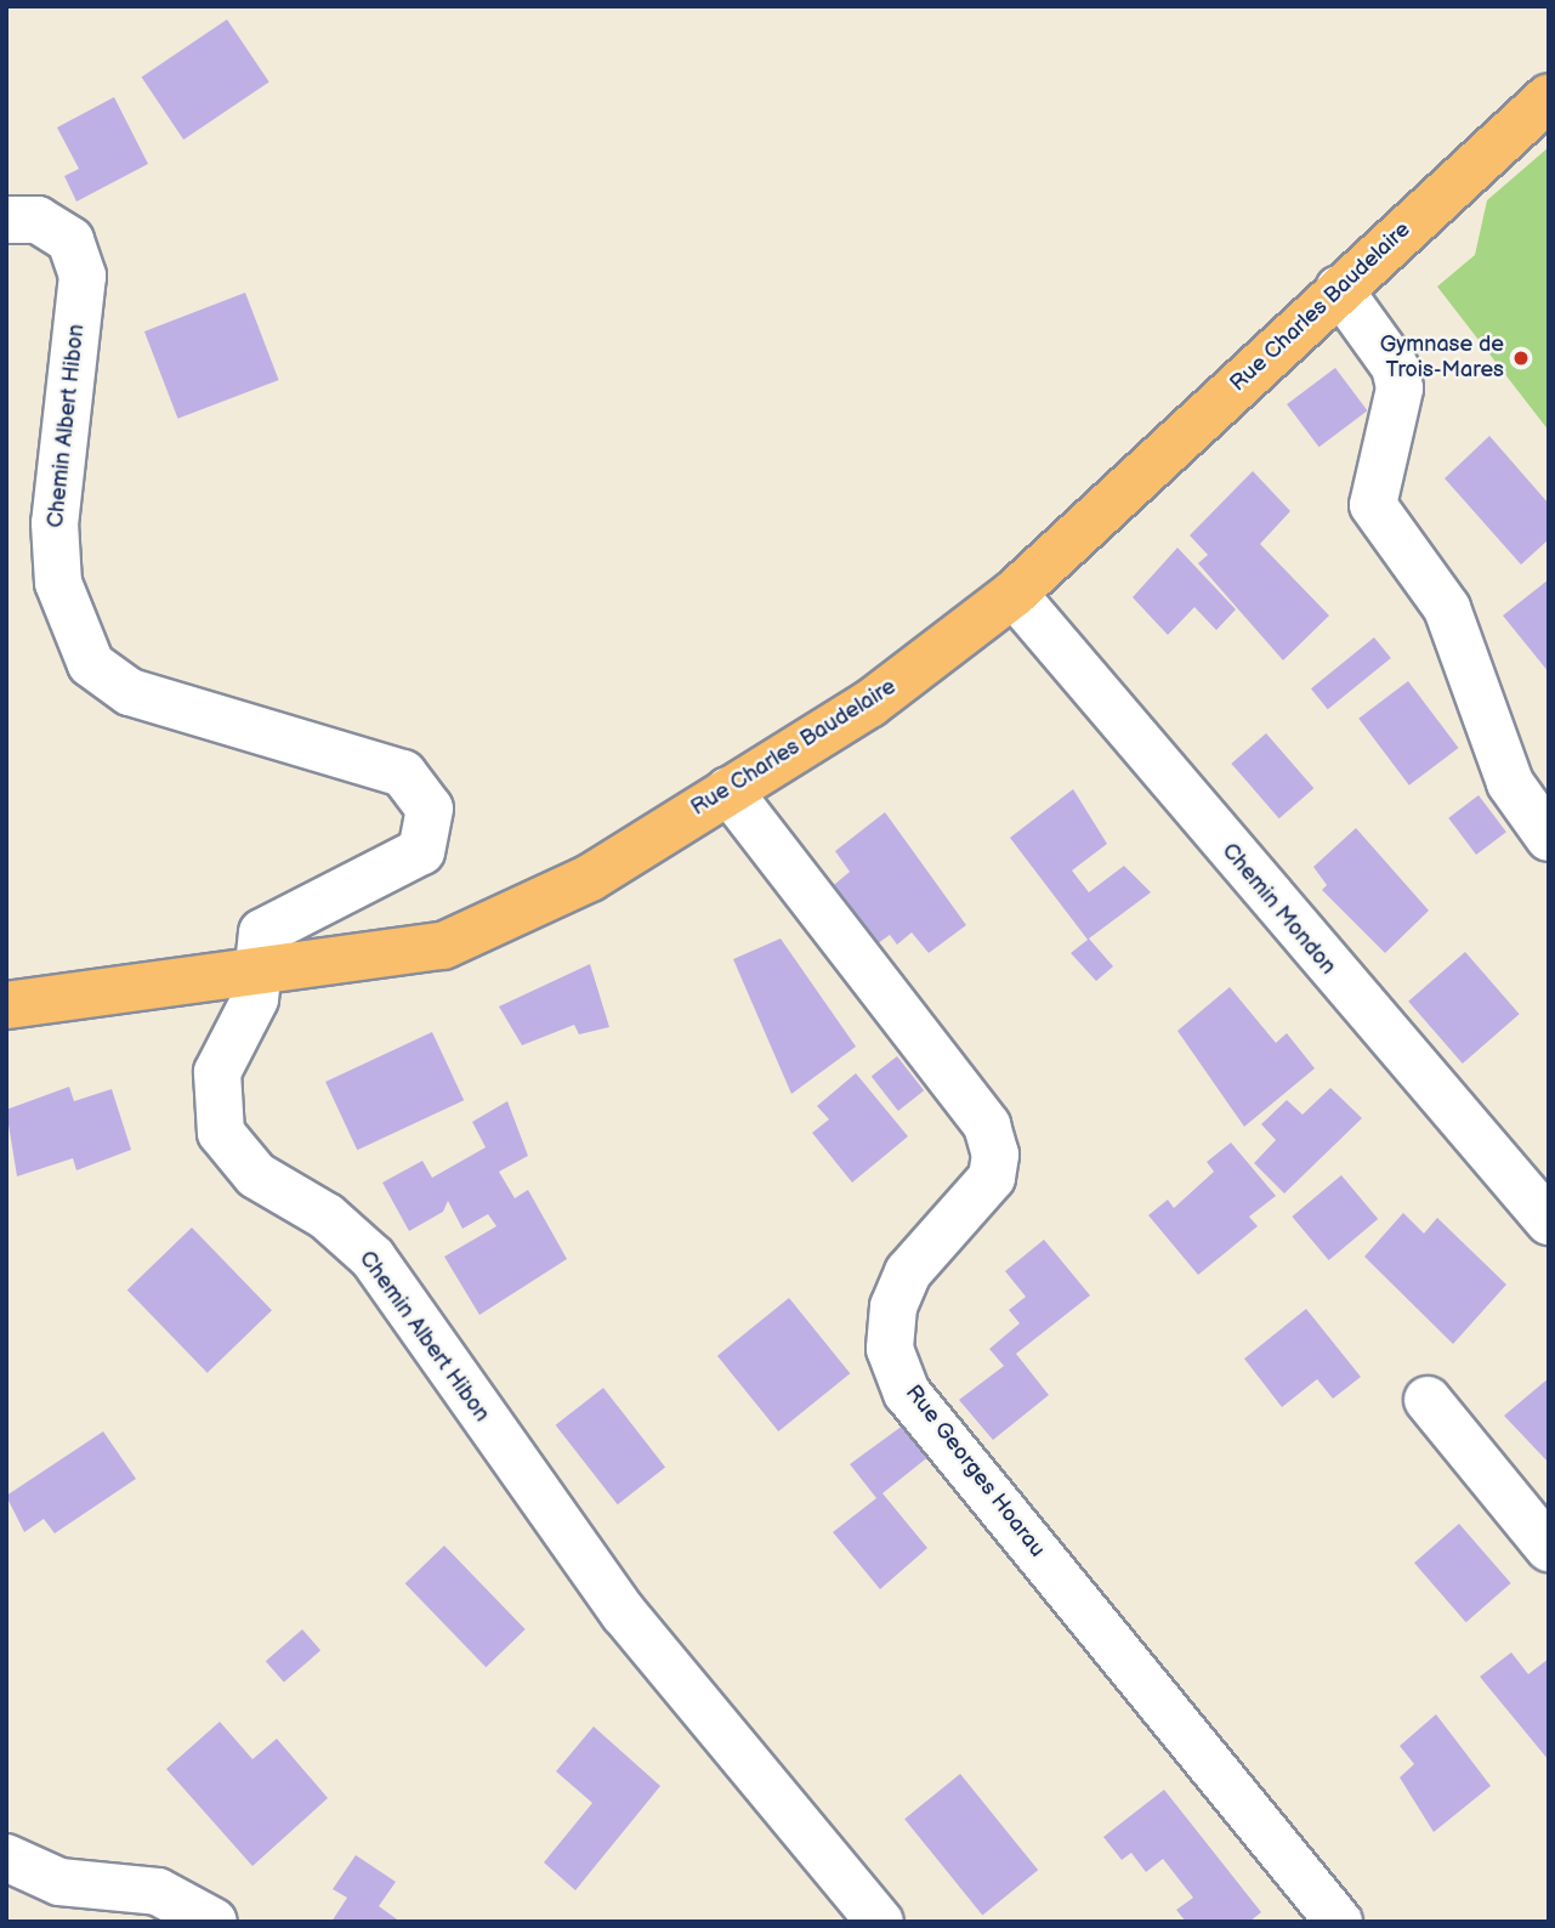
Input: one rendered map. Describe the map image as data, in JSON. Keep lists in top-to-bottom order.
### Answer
{
  "streets": {
    "main road": ["Rue Charles Baudelaire"],
    "street": ["Chemin Albert Hibon", "Chemin Mondon", "Rue Georges Hoarau"]
  },
  "crossings": [
    ["Rue Charles Baudelaire", "Chemin Albert Hibon"],
    ["Rue Charles Baudelaire", "Chemin Mondon"],
    ["Rue Charles Baudelaire", "Rue Georges Hoarau"]
  ],
  "places": ["Gymnase de Trois-Mares"]
}
